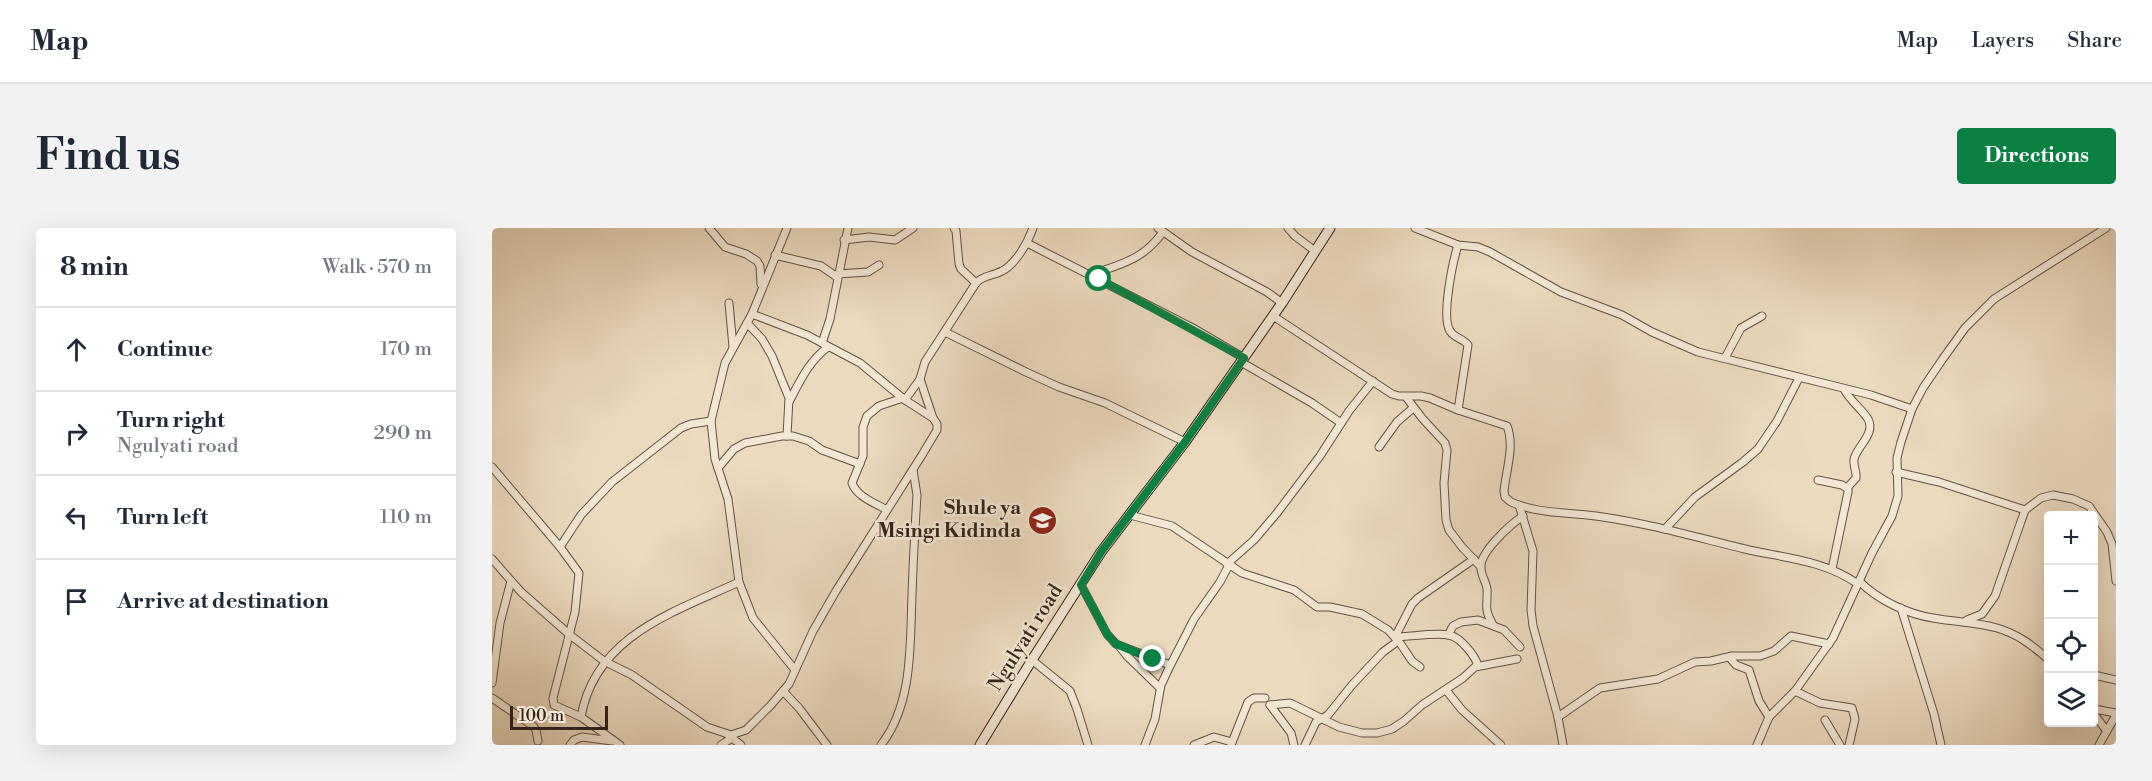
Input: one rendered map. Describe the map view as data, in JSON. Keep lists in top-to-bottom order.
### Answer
{
  "streets": {
    "main road": ["Ngulyati road"]
  },
  "places": {
    "school or university": ["Shule ya Msingi Kidinda"]
  },
  "scale_bar": "100 m",
  "page": {
    "header": "Map",
    "nav": ["Map", "Layers", "Share"],
    "buttons": "Directions",
    "title": "Find us",
    "heading": ["8 min", "Walk · 570 m"],
    "list": [
      ["Continue", "170 m"],
      ["Turn right", "Ngulyati road", "290 m"],
      ["Turn left", "110 m"],
      "Arrive at destination"
    ],
    "map_buttons": ["+", "−"],
    "scale": "100 m"
  }
}
